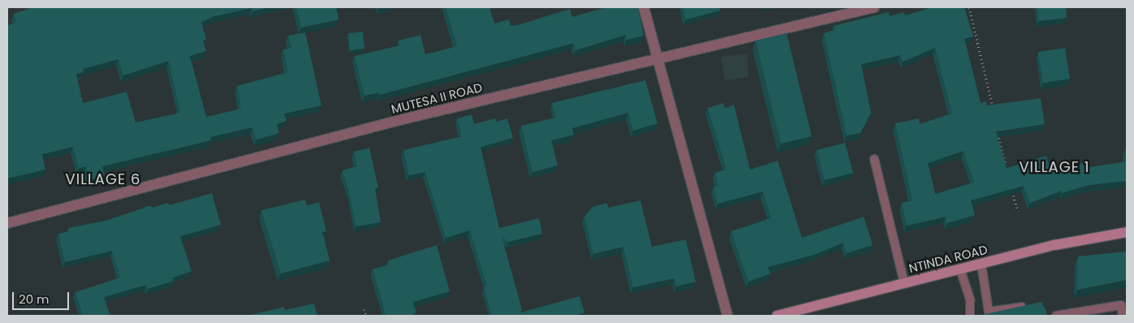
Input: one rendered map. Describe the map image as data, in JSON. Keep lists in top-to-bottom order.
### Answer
{
  "streets": {
    "main road": ["NTINDA ROAD"],
    "street": ["MUTESA II ROAD"]
  },
  "districts": ["VILLAGE 1", "VILLAGE 6"],
  "scale_bar": "20 m"
}
